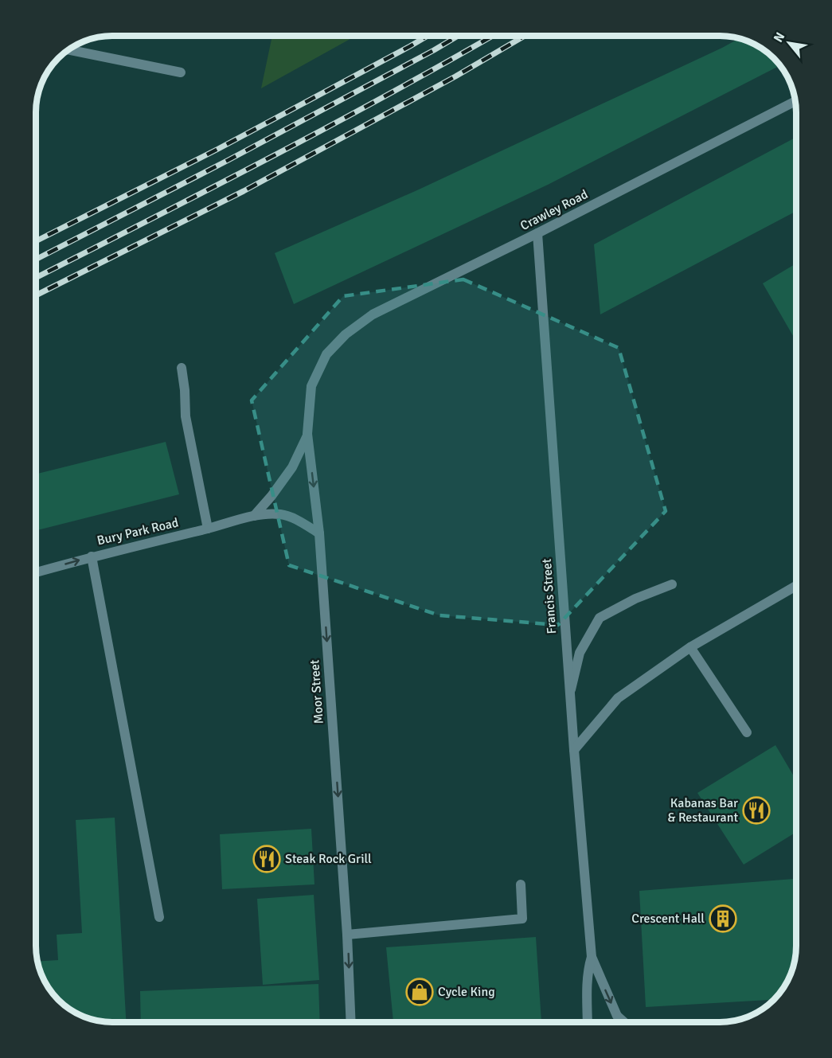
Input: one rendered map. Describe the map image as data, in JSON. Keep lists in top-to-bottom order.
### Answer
{
  "streets": {
    "street": [
      "Crawley Road",
      "Bury Park Road",
      "Francis Street",
      "Moor Street"
    ]
  },
  "crossings": [
    ["Crawley Road", "Francis Street"],
    ["Crawley Road", "Moor Street"],
    ["Bury Park Road", "Moor Street"]
  ],
  "one_way": ["Moor Street"],
  "places": {
    "restaurant": ["Kabanas Bar & Restaurant", "Steak Rock Grill"],
    "building": ["Crescent Hall"],
    "shop": ["Cycle King"]
  },
  "north": "top left"
}
